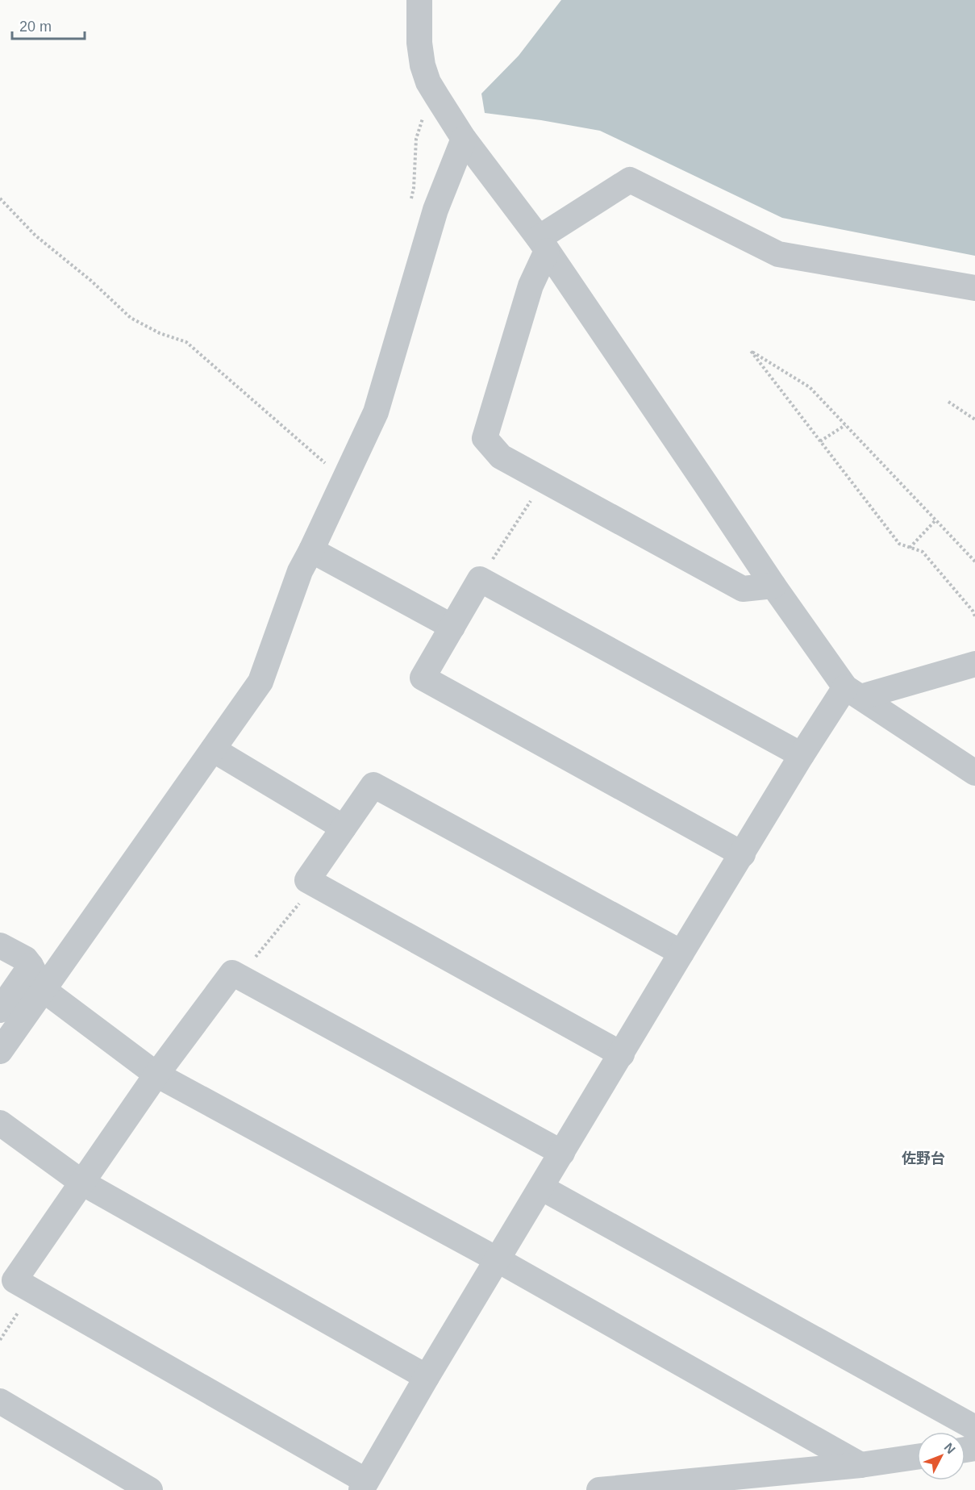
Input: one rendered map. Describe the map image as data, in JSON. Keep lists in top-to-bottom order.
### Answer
{
  "districts": ["佐野台"],
  "scale_bar": "20 m",
  "north": "top right"
}
